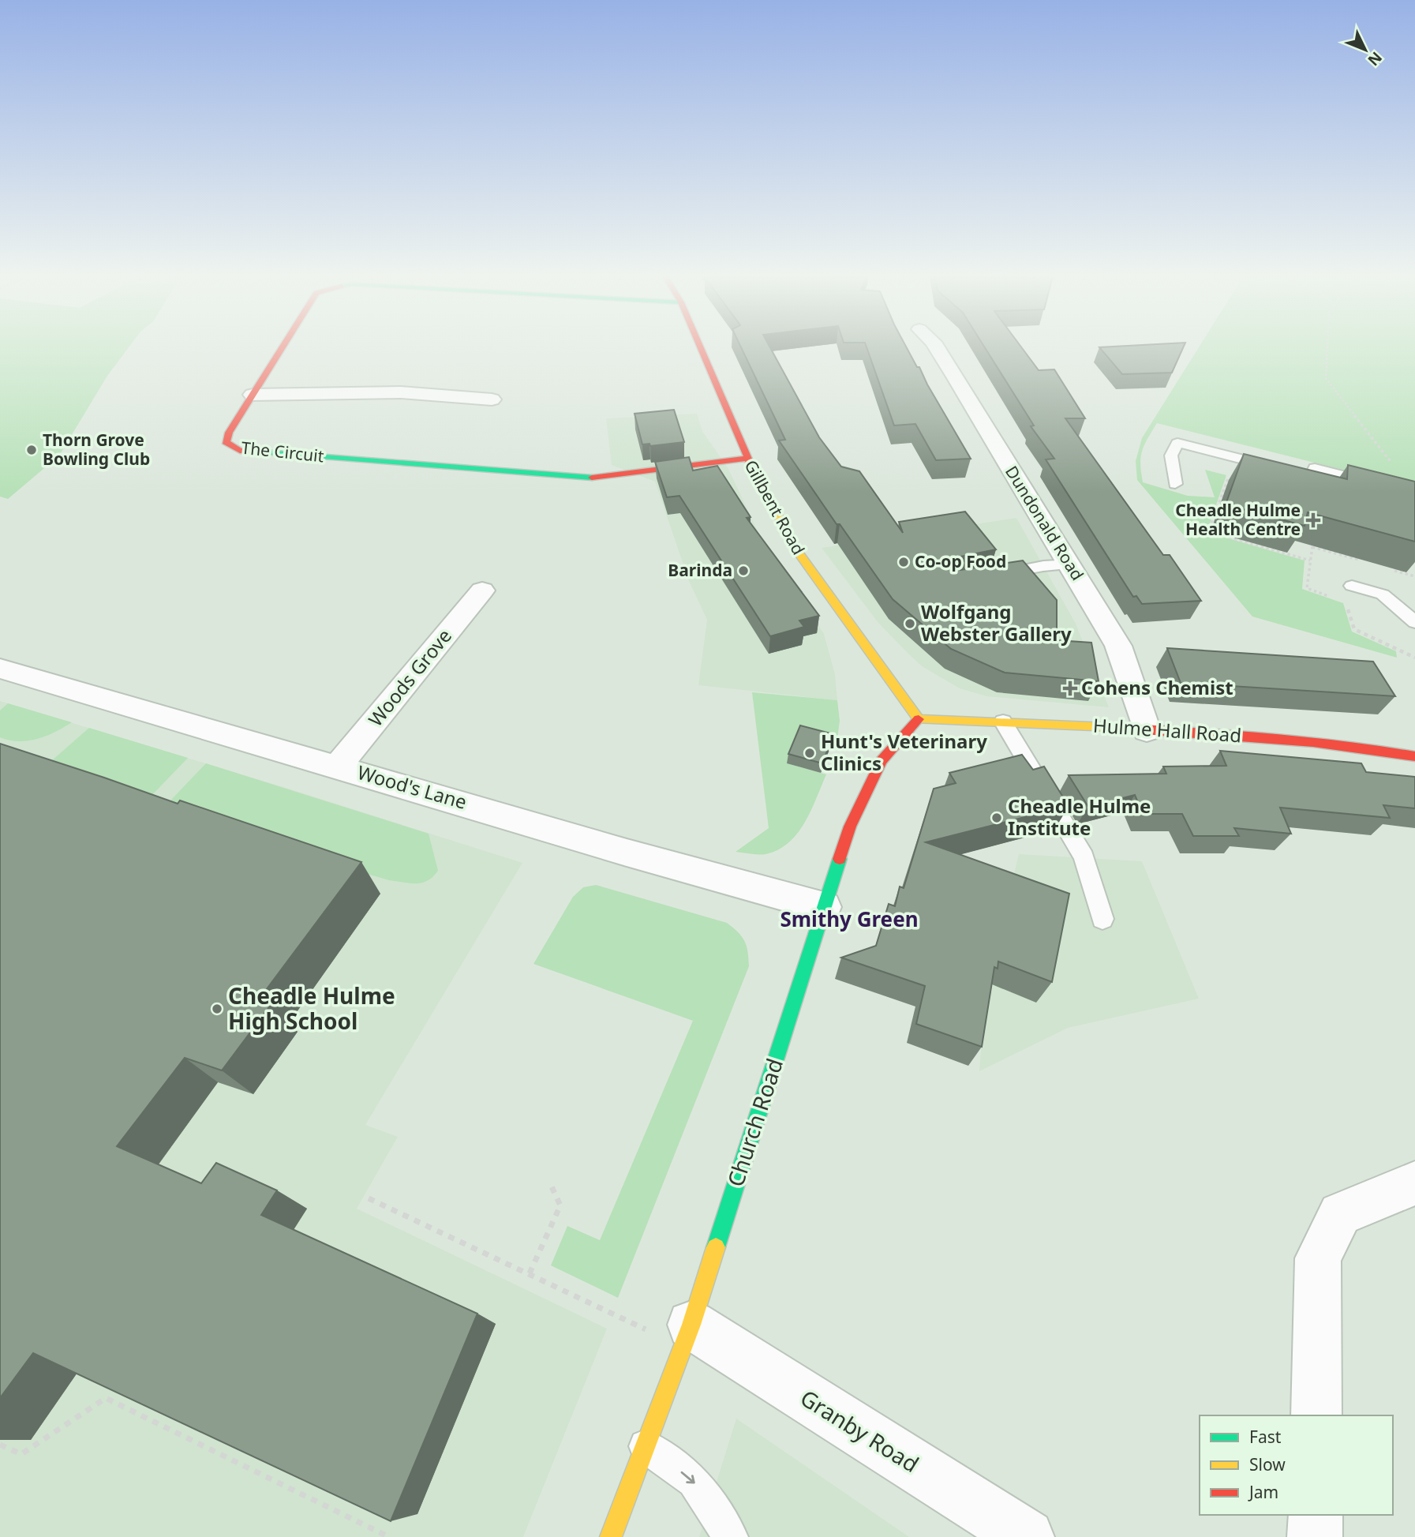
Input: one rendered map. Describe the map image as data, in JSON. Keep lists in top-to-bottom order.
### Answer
{
  "streets": {
    "street": [
      "The Circuit",
      "Gillbent Road",
      "Dundonald Road",
      "Woods Grove",
      "Hulme Hall Road",
      "Wood's Lane",
      "Church Road",
      "Granby Road"
    ]
  },
  "crossings": [
    ["The Circuit", "Gillbent Road"],
    ["Gillbent Road", "Hulme Hall Road"],
    ["Gillbent Road", "Church Road"],
    ["Dundonald Road", "Hulme Hall Road"],
    ["Woods Grove", "Wood's Lane"],
    ["Hulme Hall Road", "Church Road"],
    ["Wood's Lane", "Church Road"],
    ["Church Road", "Granby Road"]
  ],
  "districts": ["Smithy Green"],
  "places": {
    "other": [
      "Thorn Grove Bowling Club",
      "Co-op Food",
      "Barinda",
      "Wolfgang Webster Gallery",
      "Hunt's Veterinary Clinics",
      "Cheadle Hulme Institute",
      "Cheadle Hulme High School"
    ],
    "health": ["Cheadle Hulme Health Centre", "Cohens Chemist"]
  },
  "legend": ["Fast", "Slow", "Jam"],
  "north": "bottom right"
}
